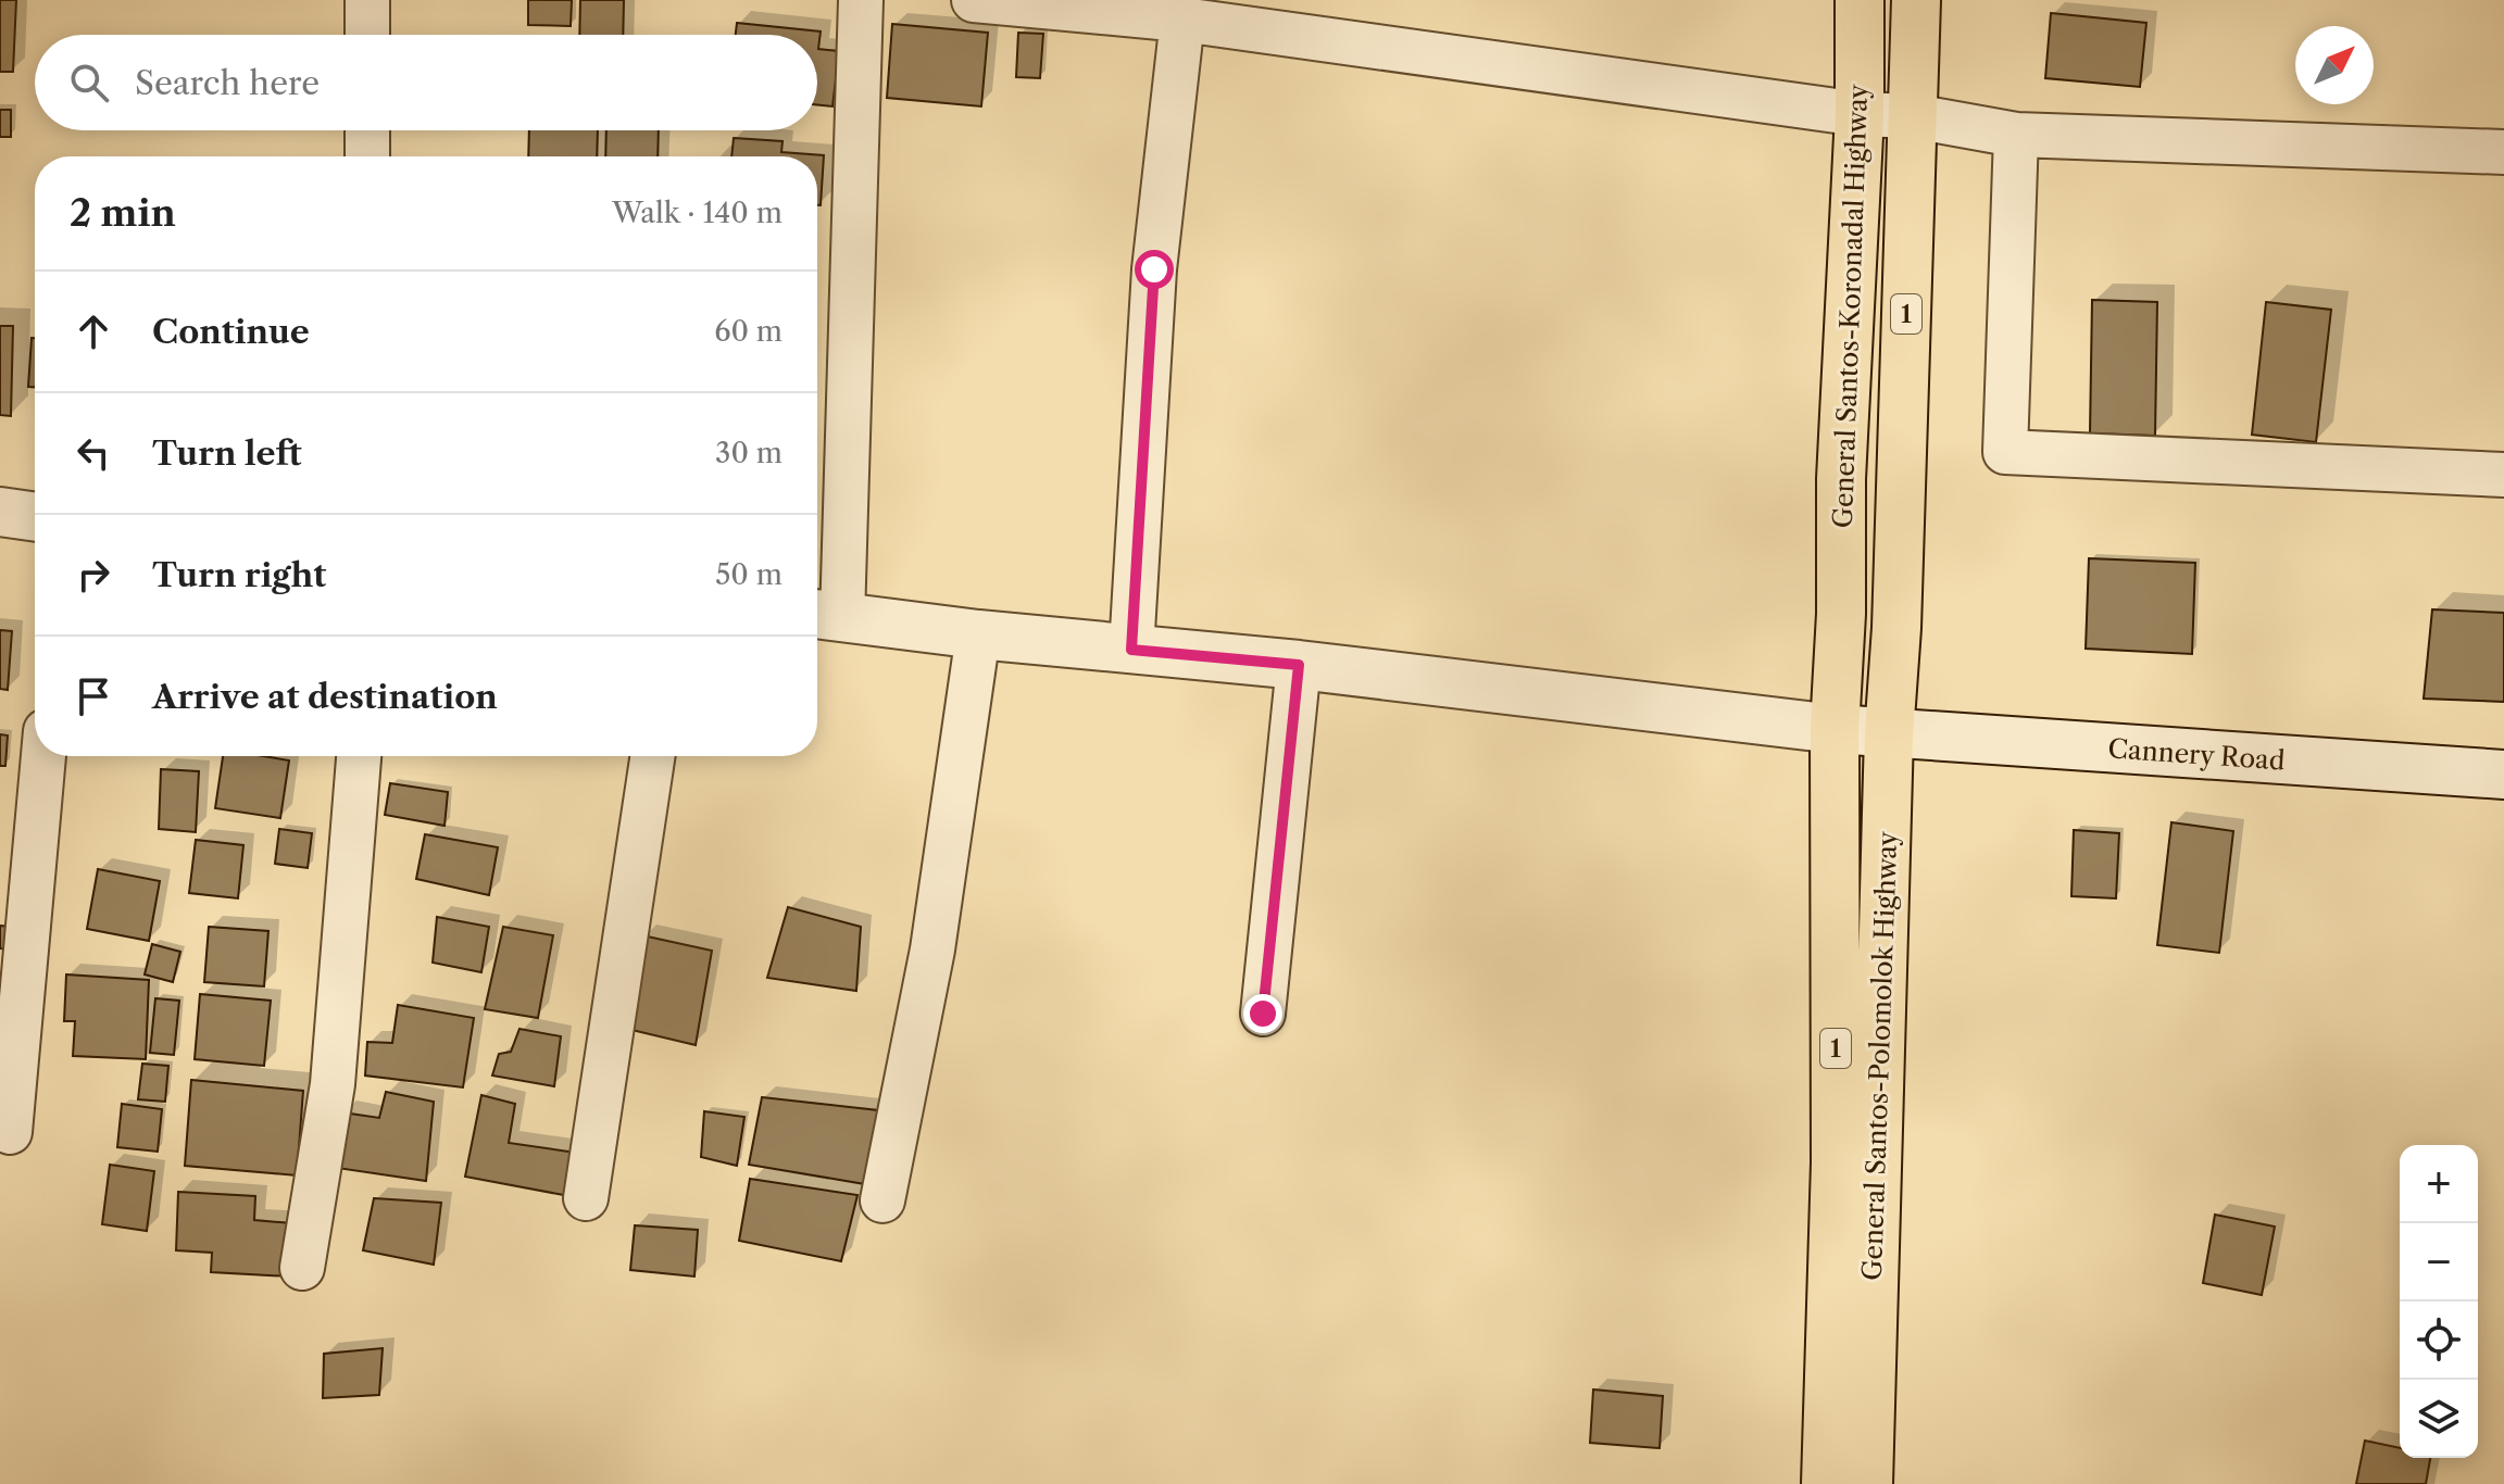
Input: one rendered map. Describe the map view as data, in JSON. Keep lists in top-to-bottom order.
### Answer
{
  "streets": {
    "highway": ["General Santos-Koronadal Highway", "1", "General Santos-Polomolok Highway"],
    "street": ["Cannery Road"]
  },
  "crossings": [
    ["General Santos-Koronadal Highway", "1"],
    ["General Santos-Koronadal Highway", "Cannery Road"],
    ["1", "Cannery Road"],
    ["1", "General Santos-Polomolok Highway"],
    ["Cannery Road", "General Santos-Polomolok Highway"]
  ],
  "north": "top right",
  "page": {
    "search": "Search here",
    "heading": ["2 min", "Walk · 140 m"],
    "list": [
      ["Continue", "60 m"],
      ["Turn left", "30 m"],
      ["Turn right", "50 m"],
      "Arrive at destination"
    ],
    "map_buttons": ["+", "−"]
  }
}
